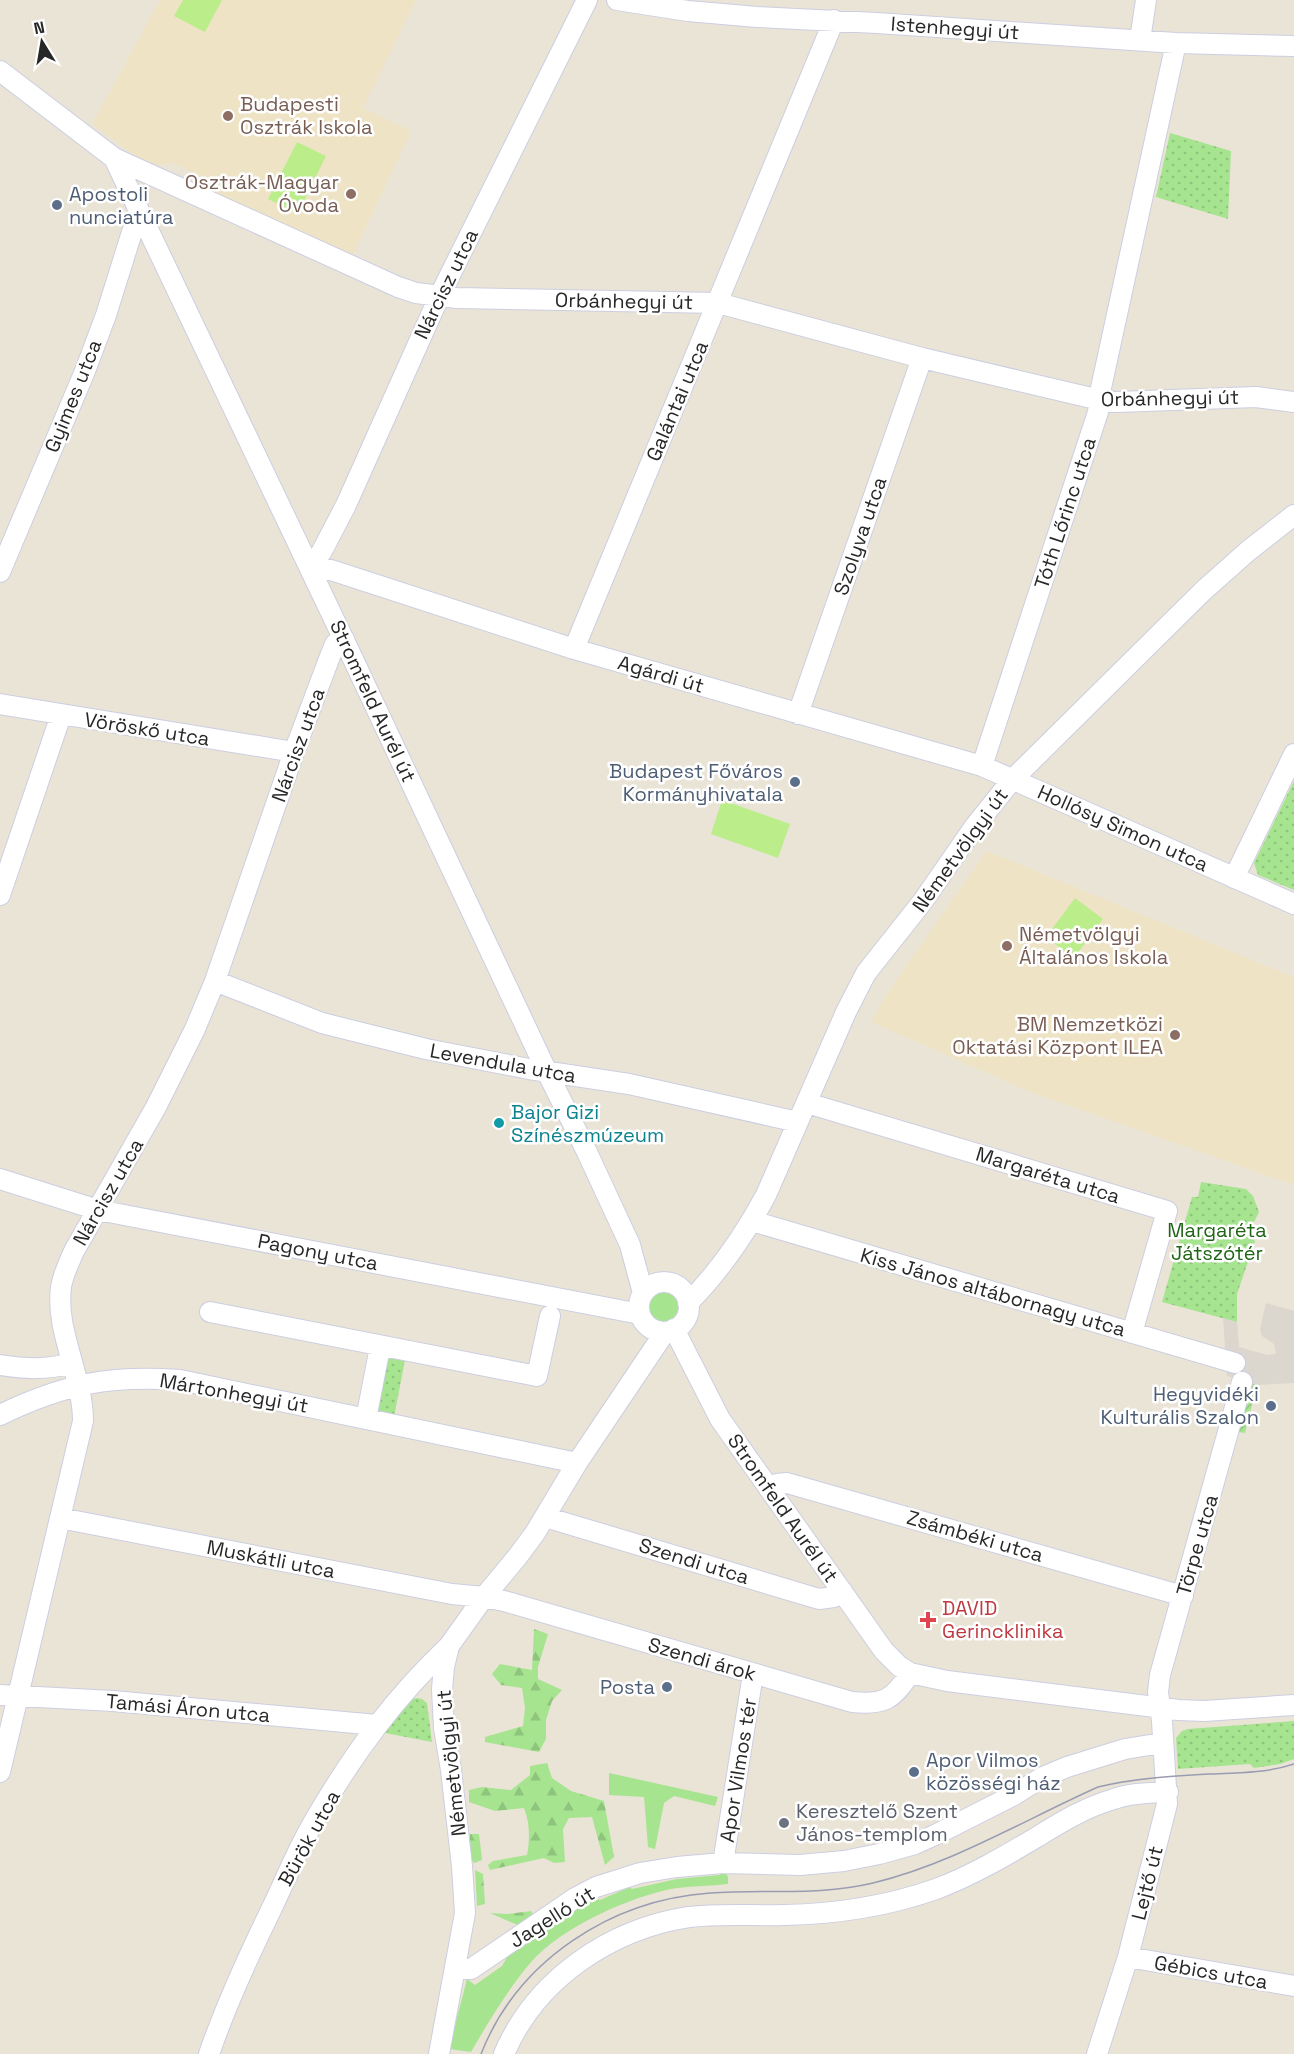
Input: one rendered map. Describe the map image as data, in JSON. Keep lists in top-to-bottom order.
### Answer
{
  "streets": {
    "street": [
      "Istenhegyi út",
      "Nárcisz utca",
      "Orbánhegyi út",
      "Gyimes utca",
      "Galántai utca",
      "Tóth Lőrinc utca",
      "Szolyva utca",
      "Agárdi út",
      "Stromfeld Aurél út",
      "Vöröskő utca",
      "Hollósy Simon utca",
      "Németvölgyi út",
      "Levendula utca",
      "Margaréta utca",
      "Pagony utca",
      "Kiss János altábornagy utca",
      "Mártonhegyi út",
      "Zsámbéki utca",
      "Törpe utca",
      "Muskátli utca",
      "Szendi utca",
      "Szendi árok",
      "Tamási Áron utca",
      "Apor Vilmos tér",
      "Bürök utca",
      "Lejtő út",
      "Jagelló út",
      "Gébics utca"
    ]
  },
  "crossings": [
    ["Istenhegyi út", "Galántai utca"],
    ["Istenhegyi út", "Tóth Lőrinc utca"],
    ["Nárcisz utca", "Orbánhegyi út"],
    ["Nárcisz utca", "Agárdi út"],
    ["Nárcisz utca", "Stromfeld Aurél út"],
    ["Nárcisz utca", "Vöröskő utca"],
    ["Nárcisz utca", "Levendula utca"],
    ["Nárcisz utca", "Pagony utca"],
    ["Nárcisz utca", "Mártonhegyi út"],
    ["Nárcisz utca", "Muskátli utca"],
    ["Nárcisz utca", "Tamási Áron utca"],
    ["Orbánhegyi út", "Galántai utca"],
    ["Orbánhegyi út", "Tóth Lőrinc utca"],
    ["Orbánhegyi út", "Szolyva utca"],
    ["Orbánhegyi út", "Stromfeld Aurél út"],
    ["Gyimes utca", "Stromfeld Aurél út"],
    ["Galántai utca", "Agárdi út"],
    ["Tóth Lőrinc utca", "Agárdi út"],
    ["Szolyva utca", "Agárdi út"],
    ["Agárdi út", "Stromfeld Aurél út"],
    ["Agárdi út", "Hollósy Simon utca"],
    ["Agárdi út", "Németvölgyi út"],
    ["Stromfeld Aurél út", "Németvölgyi út"],
    ["Stromfeld Aurél út", "Levendula utca"],
    ["Stromfeld Aurél út", "Pagony utca"],
    ["Stromfeld Aurél út", "Zsámbéki utca"],
    ["Stromfeld Aurél út", "Szendi utca"],
    ["Stromfeld Aurél út", "Szendi árok"],
    ["Hollósy Simon utca", "Németvölgyi út"],
    ["Németvölgyi út", "Levendula utca"],
    ["Németvölgyi út", "Margaréta utca"],
    ["Németvölgyi út", "Pagony utca"],
    ["Németvölgyi út", "Kiss János altábornagy utca"],
    ["Németvölgyi út", "Mártonhegyi út"],
    ["Németvölgyi út", "Muskátli utca"],
    ["Németvölgyi út", "Szendi utca"],
    ["Németvölgyi út", "Szendi árok"],
    ["Németvölgyi út", "Bürök utca"],
    ["Németvölgyi út", "Jagelló út"],
    ["Margaréta utca", "Kiss János altábornagy utca"],
    ["Zsámbéki utca", "Törpe utca"],
    ["Törpe utca", "Lejtő út"],
    ["Muskátli utca", "Szendi árok"],
    ["Szendi árok", "Apor Vilmos tér"],
    ["Tamási Áron utca", "Bürök utca"],
    ["Apor Vilmos tér", "Lejtő út"],
    ["Apor Vilmos tér", "Jagelló út"],
    ["Lejtő út", "Gébics utca"]
  ],
  "parks": ["Margaréta Játszótér"],
  "places": {
    "other": [
      "Budapesti Osztrák Iskola",
      "Osztrák-Magyar Óvoda",
      "Apostoli nunciatúra",
      "Budapest Főváros Kormányhivatala",
      "Németvölgyi Általános Iskola",
      "BM Nemzetközi Oktatási Központ ILEA",
      "Bajor Gizi Színészmúzeum",
      "Hegyvidéki Kulturális Szalon",
      "Posta",
      "Apor Vilmos közösségi ház",
      "Keresztelő Szent János-templom"
    ],
    "health": ["DAVID Gerincklinika"]
  },
  "north": "top"
}
